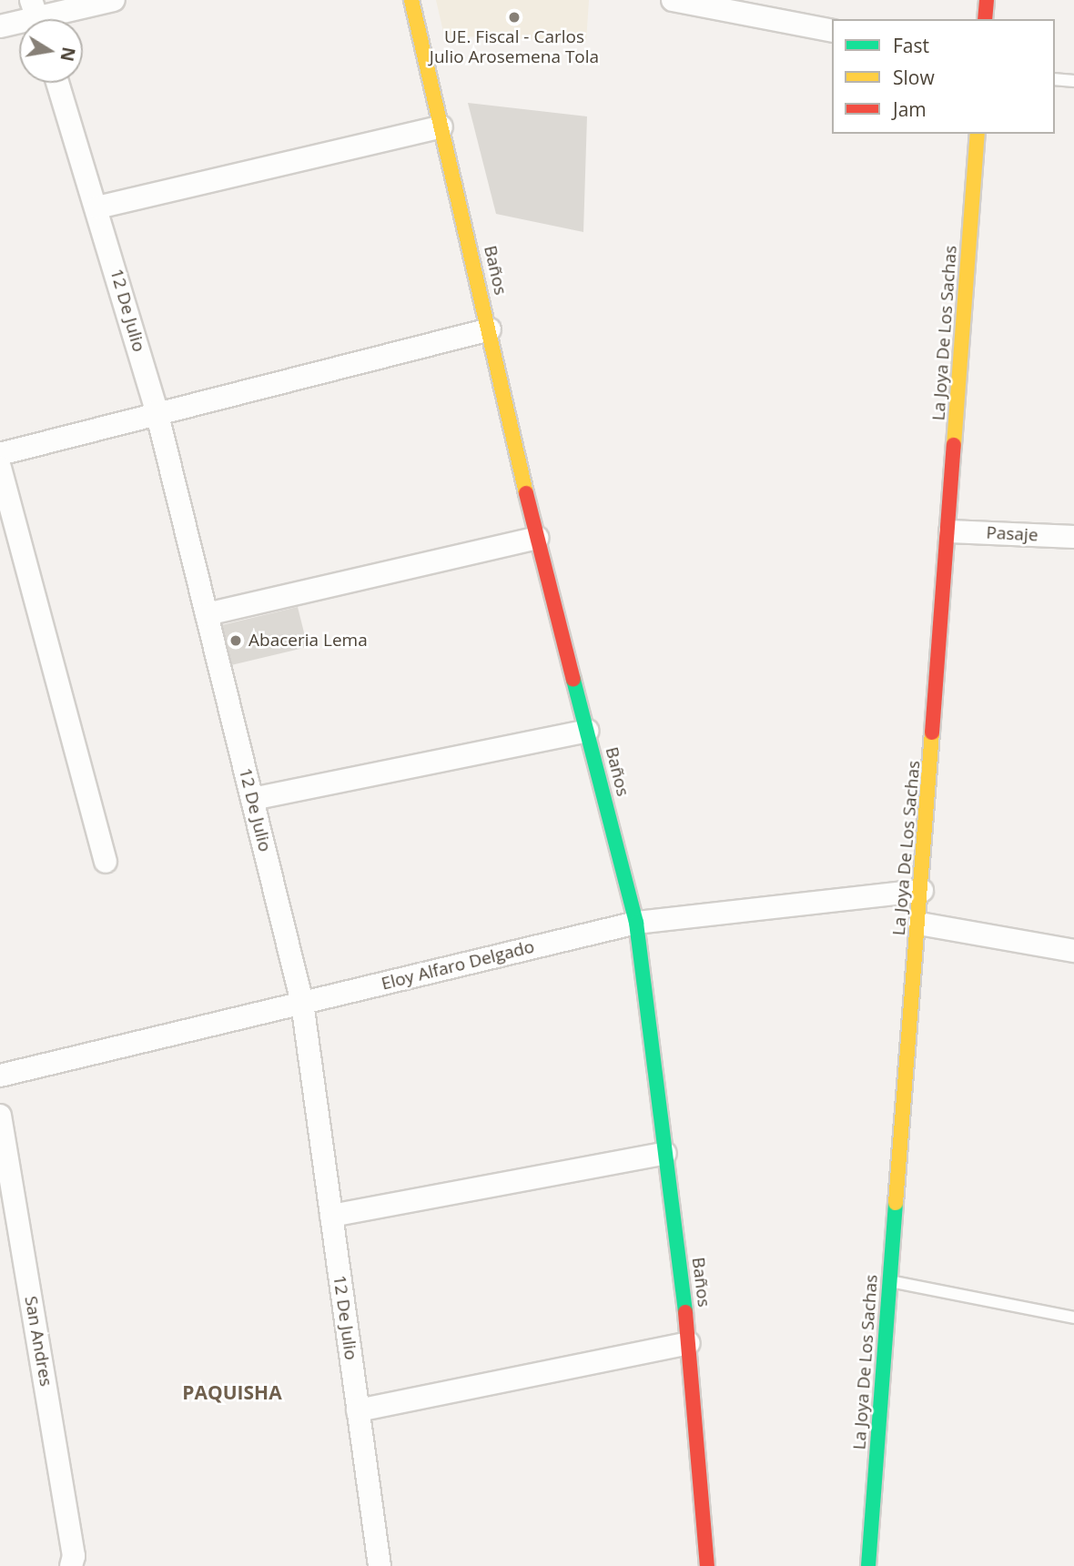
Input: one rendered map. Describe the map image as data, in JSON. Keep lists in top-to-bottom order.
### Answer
{
  "streets": {
    "street": [
      "Baños",
      "12 De Julio",
      "La Joya De Los Sachas",
      "Pasaje",
      "Eloy Alfaro Delgado",
      "San Andres"
    ]
  },
  "crossings": [
    ["Baños", "Eloy Alfaro Delgado"],
    ["12 De Julio", "Eloy Alfaro Delgado"],
    ["La Joya De Los Sachas", "Pasaje"],
    ["La Joya De Los Sachas", "Eloy Alfaro Delgado"]
  ],
  "districts": ["PAQUISHA"],
  "places": ["UE. Fiscal - Carlos Julio Arosemena Tola", "Abaceria Lema"],
  "legend": ["Fast", "Slow", "Jam"],
  "north": "right"
}
